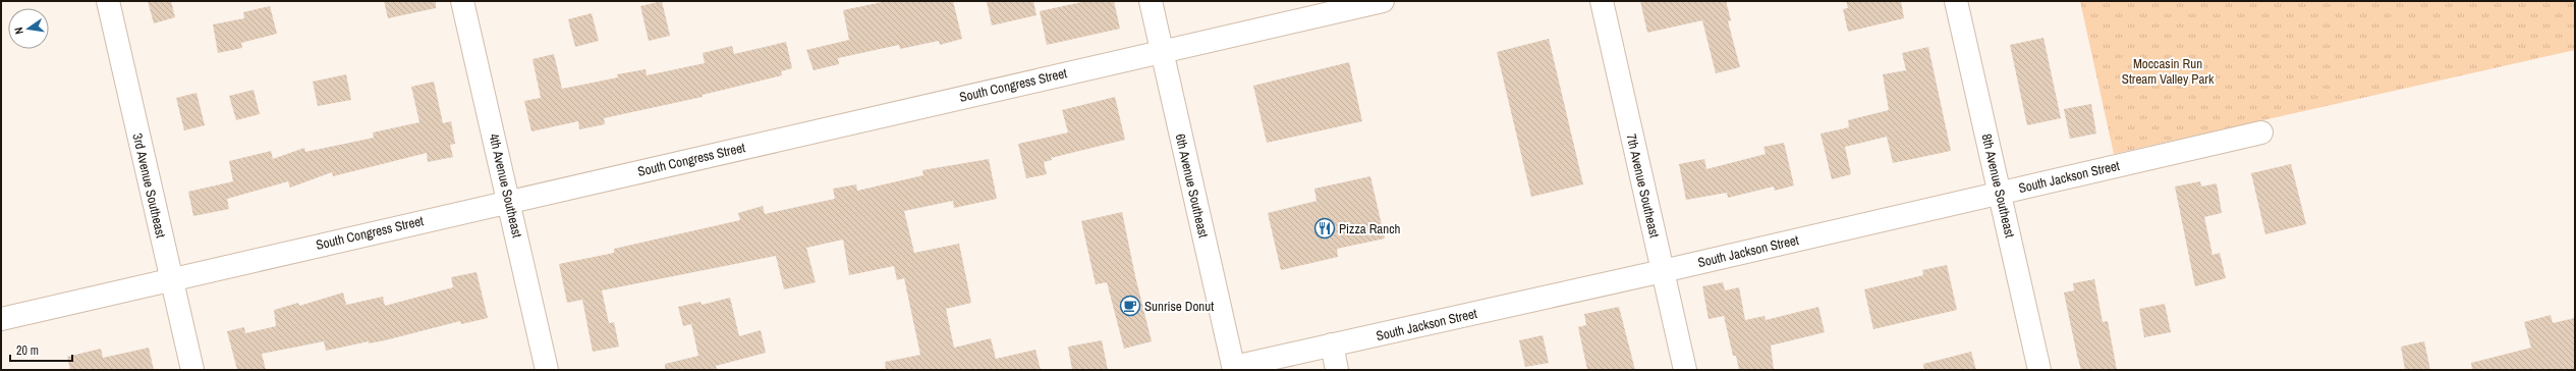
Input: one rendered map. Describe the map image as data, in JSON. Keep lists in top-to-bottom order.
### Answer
{
  "streets": {
    "main road": [
      "South Congress Street",
      "South Jackson Street",
      "3rd Avenue Southeast",
      "4th Avenue Southeast",
      "6th Avenue Southeast",
      "7th Avenue Southeast",
      "8th Avenue Southeast"
    ]
  },
  "crossings": [
    ["South Congress Street", "3rd Avenue Southeast"],
    ["South Congress Street", "4th Avenue Southeast"],
    ["South Congress Street", "6th Avenue Southeast"],
    ["South Jackson Street", "6th Avenue Southeast"],
    ["South Jackson Street", "7th Avenue Southeast"],
    ["South Jackson Street", "8th Avenue Southeast"]
  ],
  "parks": ["Moccasin Run Stream Valley Park"],
  "places": {
    "restaurant": ["Pizza Ranch"],
    "cafe": ["Sunrise Donut"]
  },
  "scale_bar": "20 m",
  "north": "left"
}
